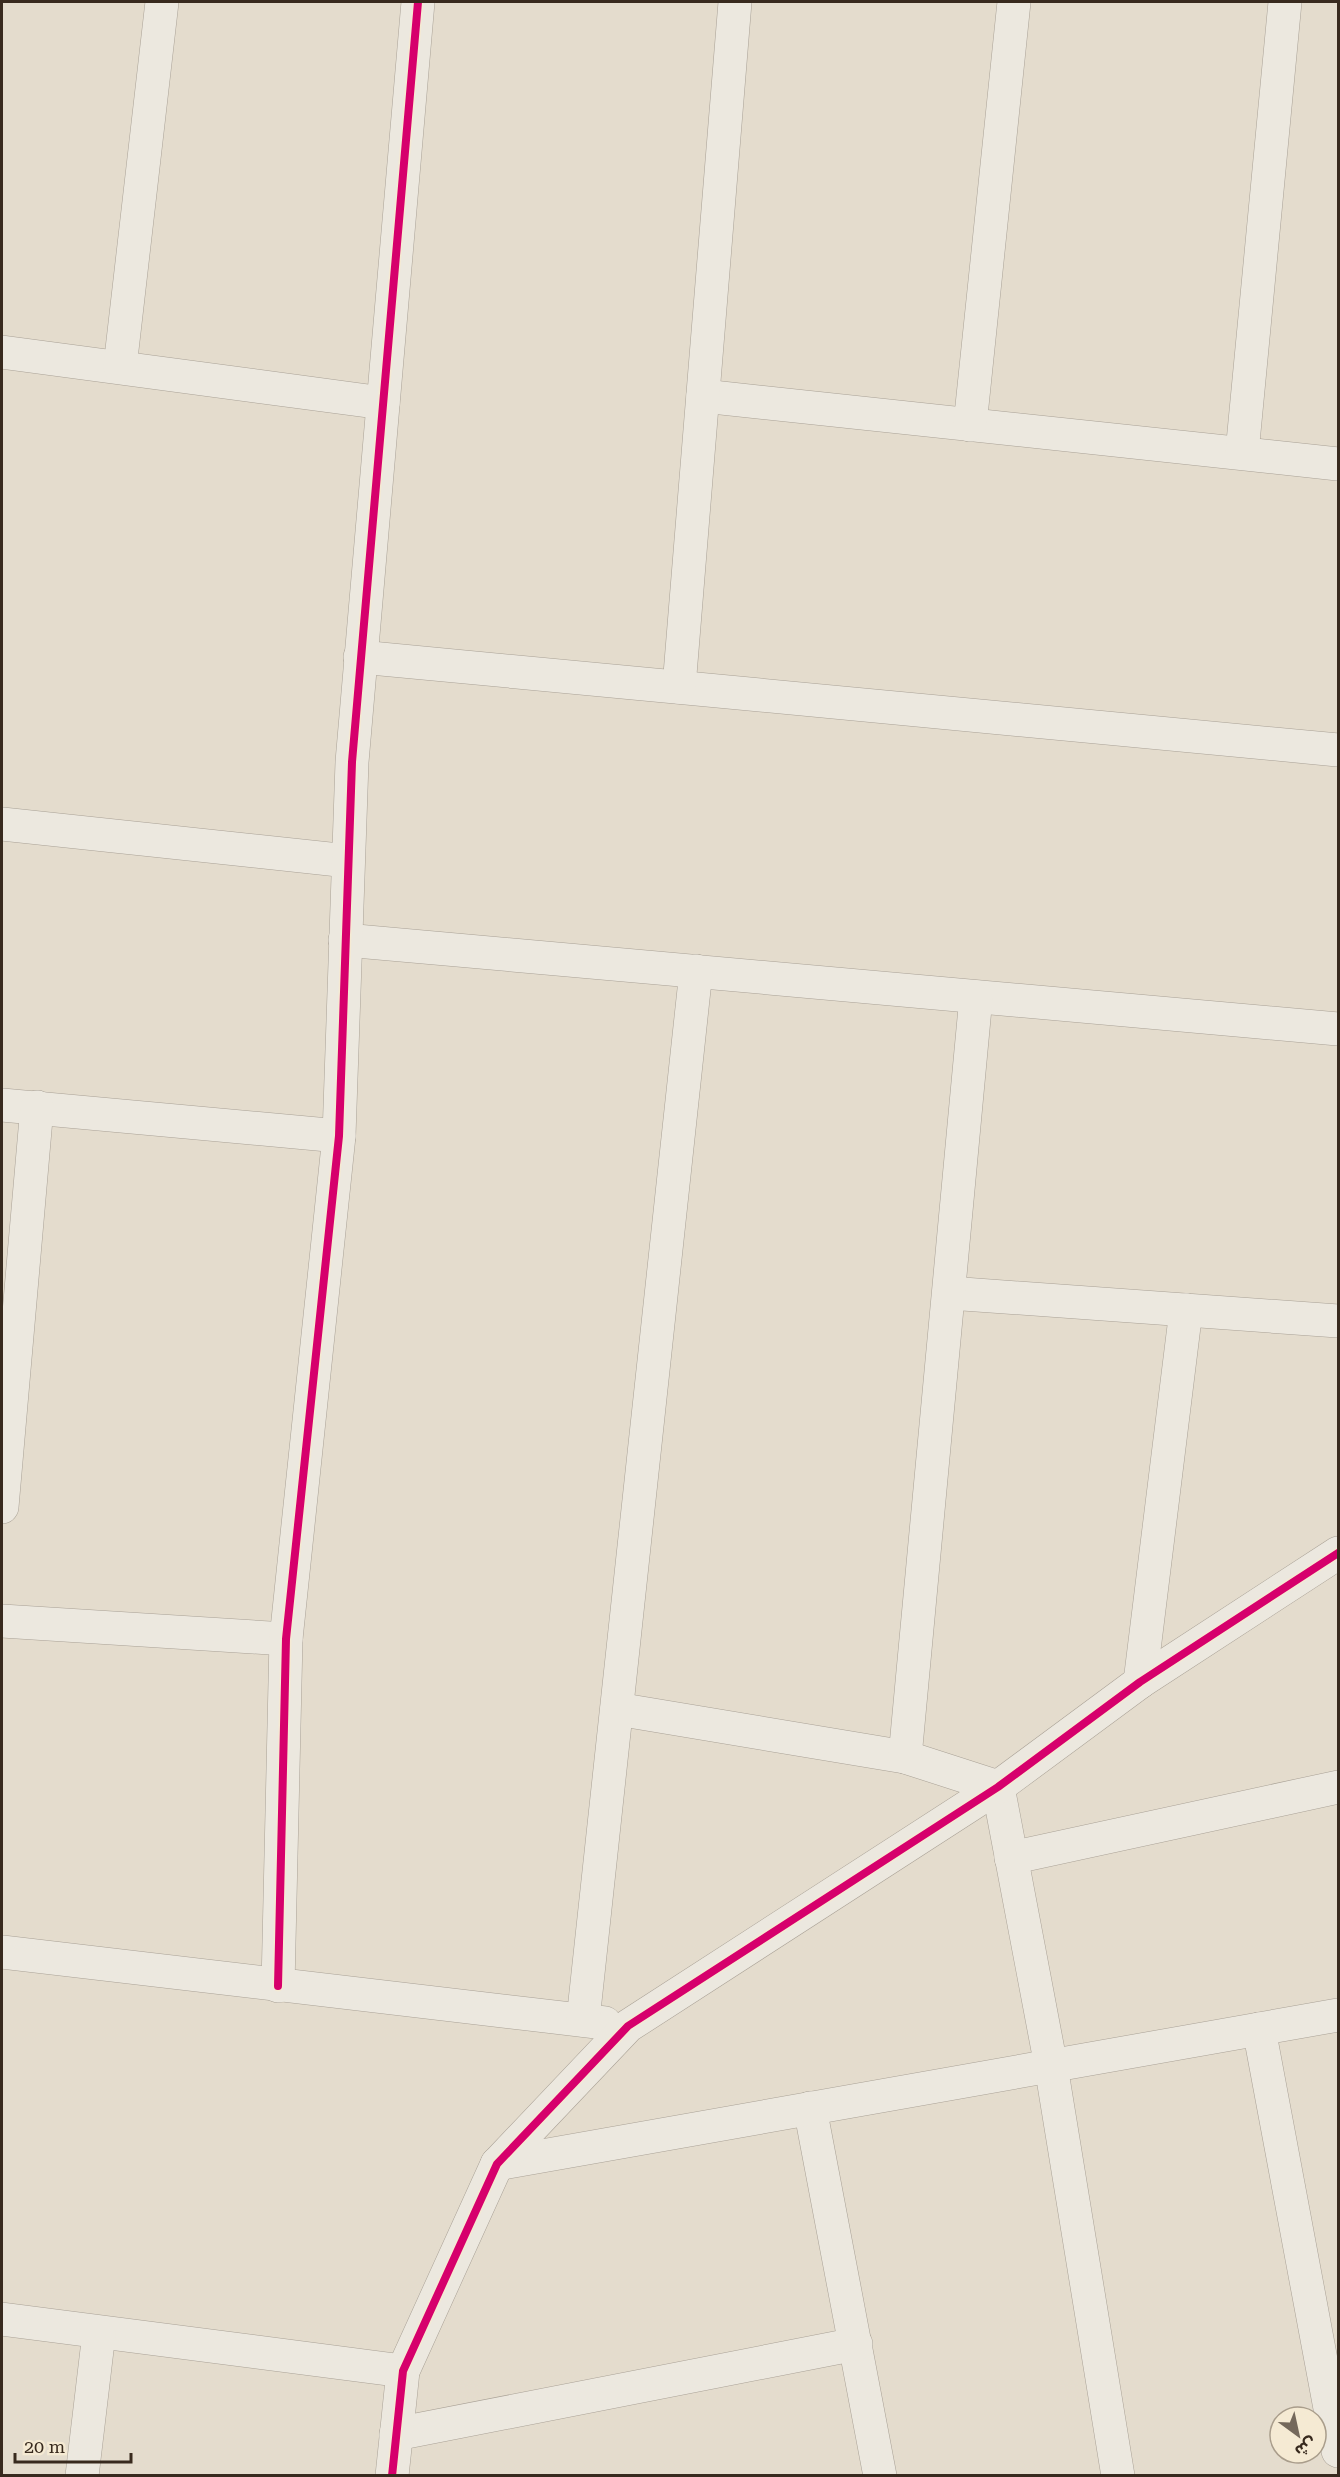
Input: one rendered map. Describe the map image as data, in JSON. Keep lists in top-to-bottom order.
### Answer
{
  "scale_bar": "20 m",
  "north": "bottom right"
}
